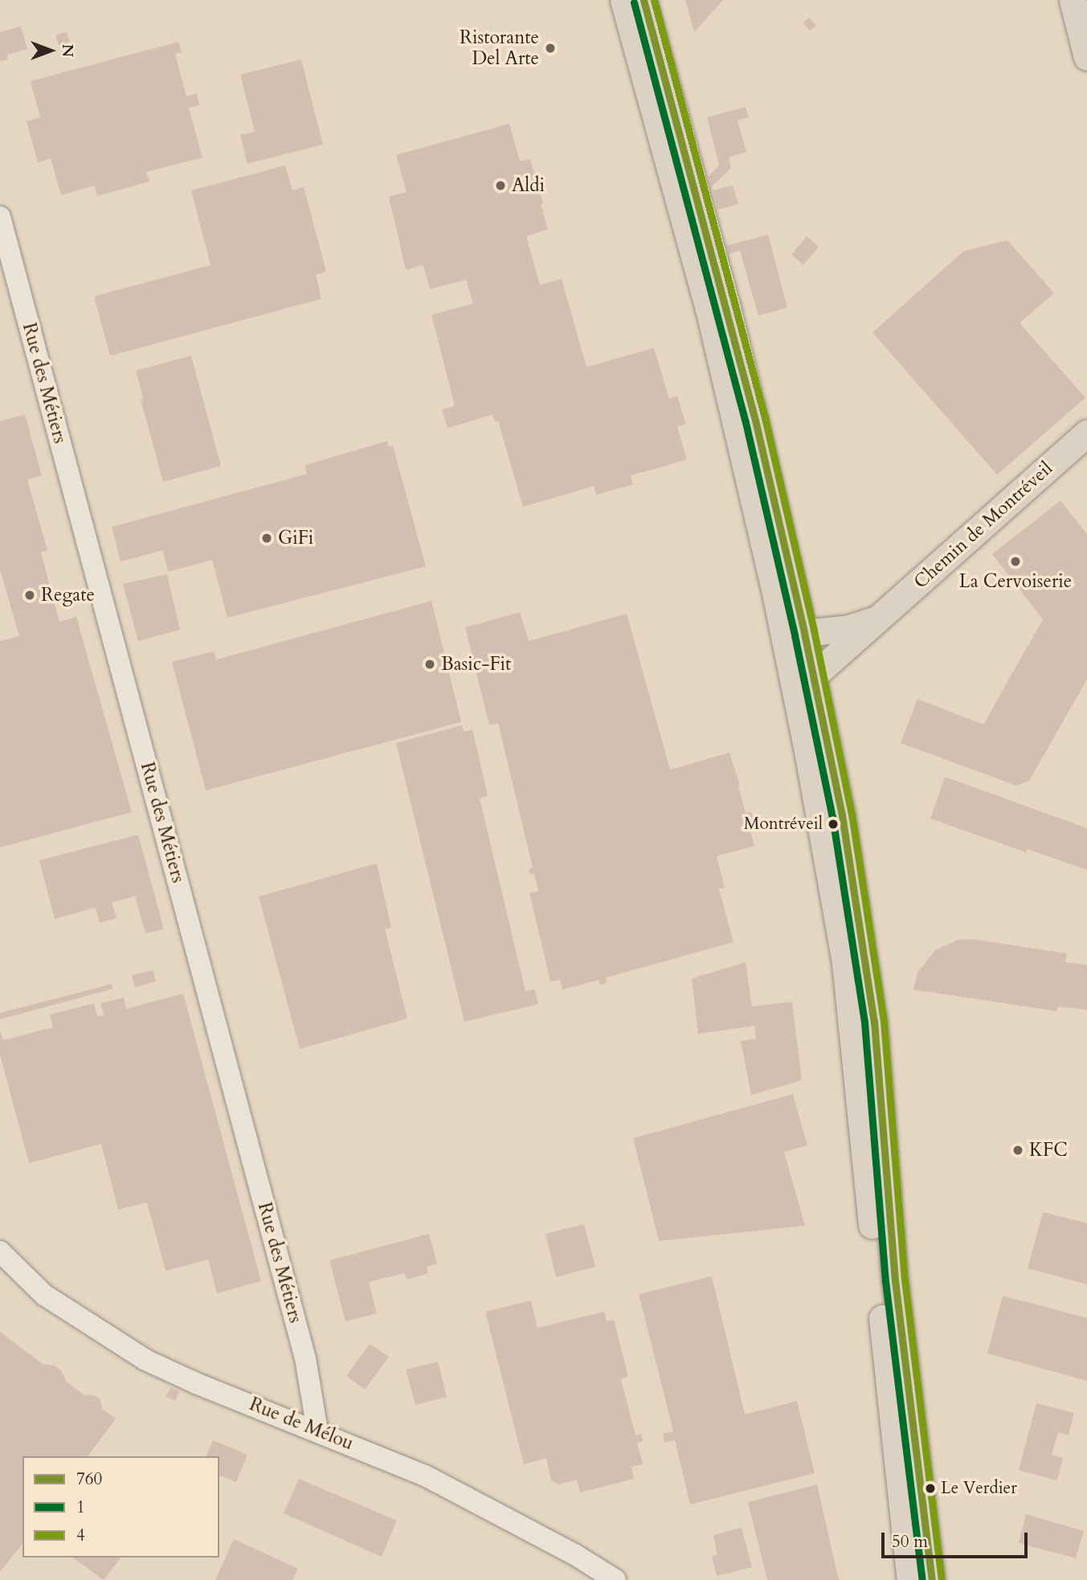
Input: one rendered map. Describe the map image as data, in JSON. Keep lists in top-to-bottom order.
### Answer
{
  "streets": {
    "main road": ["Chemin de Montréveil"],
    "street": ["Rue des Métiers", "Rue de Mélou"]
  },
  "crossings": [
    ["Rue des Métiers", "Rue de Mélou"]
  ],
  "places": [
    "Ristorante Del Arte",
    "Aldi",
    "GiFi",
    "La Cervoiserie",
    "Regate",
    "Basic-Fit",
    "Montréveil",
    "KFC",
    "Le Verdier"
  ],
  "lines": ["transit line 760", "transit line 4", "transit line 1"],
  "legend": ["760", "1", "4"],
  "scale_bar": "50 m",
  "north": "right"
}
